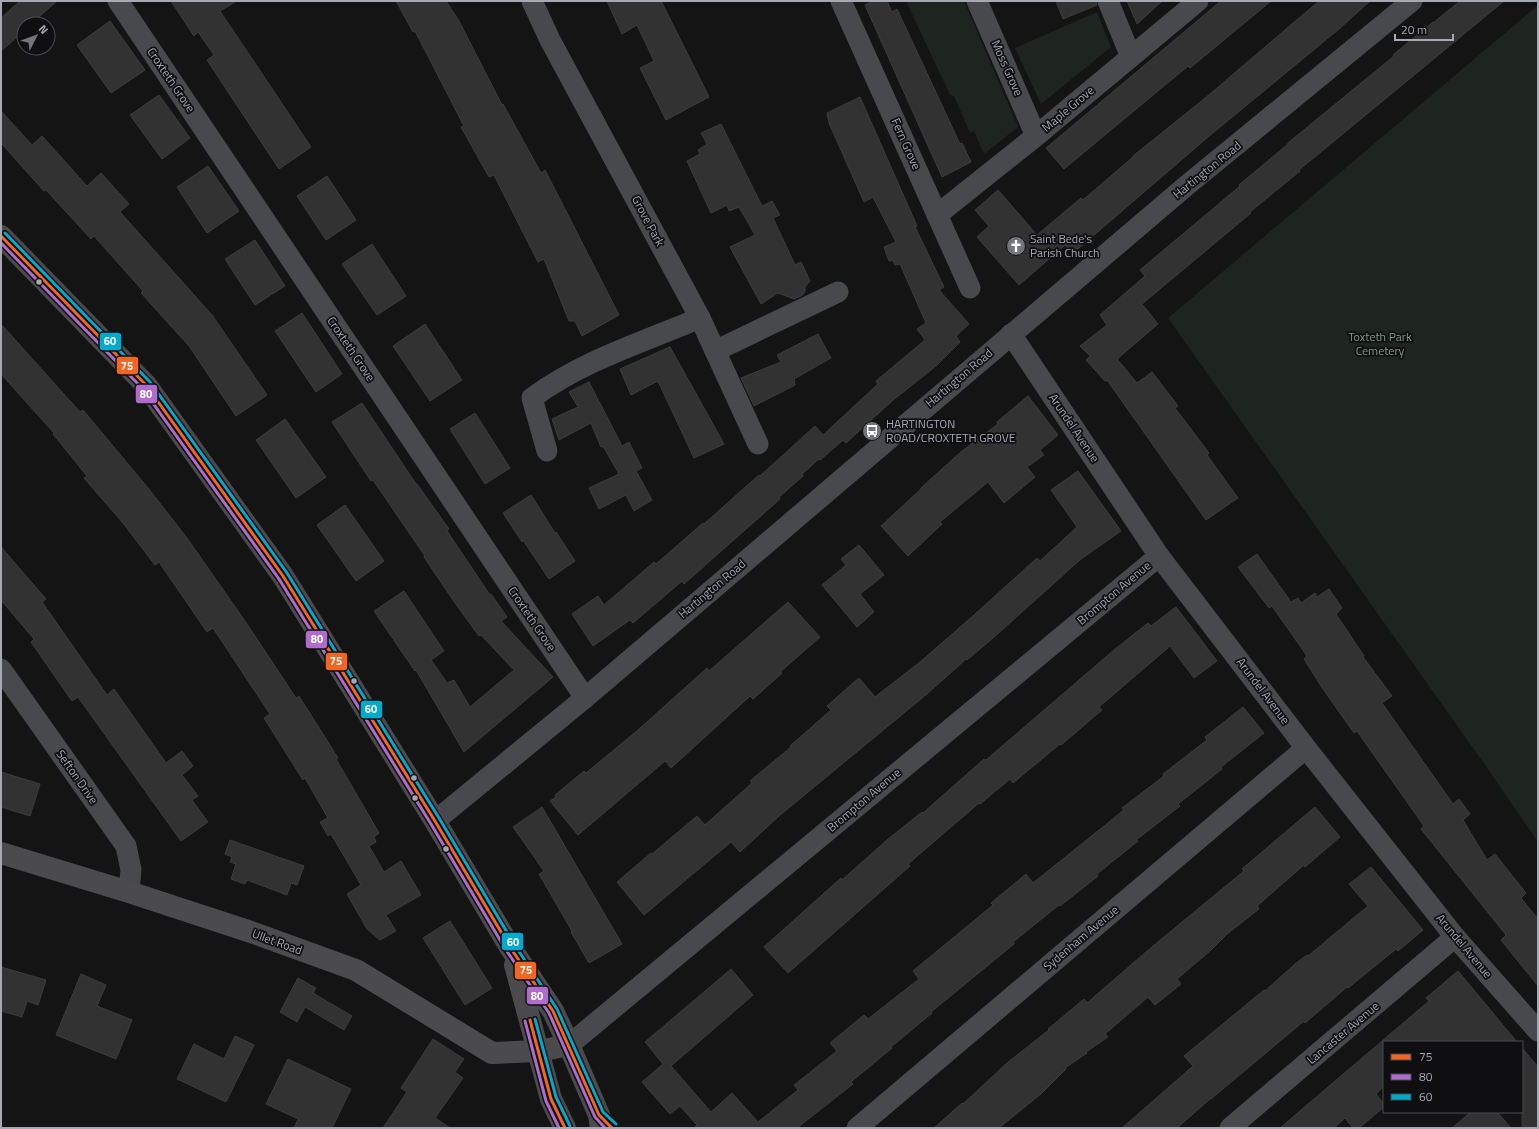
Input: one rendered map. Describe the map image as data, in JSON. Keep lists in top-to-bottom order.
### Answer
{
  "streets": {
    "main road": ["Ullet Road"],
    "street": [
      "Moss Grove",
      "Croxteth Grove",
      "Maple Grove",
      "Fern Grove",
      "Hartington Road",
      "Grove Park",
      "Arundel Avenue",
      "Brompton Avenue",
      "Sefton Drive",
      "Sydenham Avenue",
      "Lancaster Avenue"
    ]
  },
  "crossings": [
    ["Moss Grove", "Maple Grove"],
    ["Croxteth Grove", "Hartington Road"],
    ["Maple Grove", "Fern Grove"],
    ["Hartington Road", "Arundel Avenue"],
    ["Arundel Avenue", "Brompton Avenue"],
    ["Arundel Avenue", "Sydenham Avenue"],
    ["Arundel Avenue", "Lancaster Avenue"],
    ["Brompton Avenue", "Ullet Road"],
    ["Sefton Drive", "Ullet Road"]
  ],
  "parks": ["Toxteth Park Cemetery"],
  "places": {
    "church": ["Saint Bede's Parish Church"],
    "bus stop": ["HARTINGTON ROAD/CROXTETH GROVE"]
  },
  "lines": ["transit line 60", "transit line 75", "transit line 80"],
  "legend": ["75", "80", "60"],
  "scale_bar": "20 m",
  "north": "top right"
}
